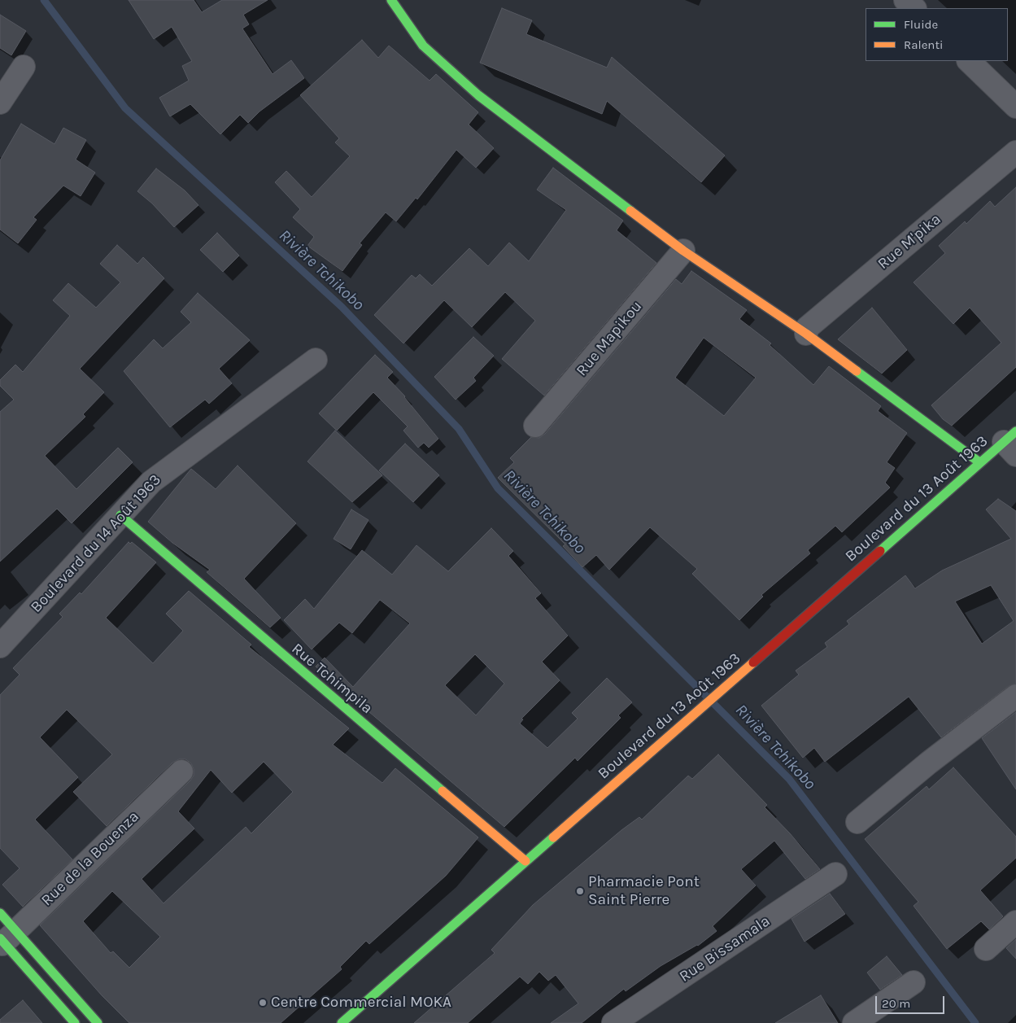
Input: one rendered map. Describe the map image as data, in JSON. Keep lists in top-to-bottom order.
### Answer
{
  "streets": {
    "street": [
      "Rue M'pika",
      "Rue Mapikou",
      "Boulevard du 13 Août 1963",
      "Boulevard du 14 Août 1963",
      "Rue Tchimpila",
      "Rue de la Bouenza",
      "Rue Bissamala"
    ]
  },
  "crossings": [
    ["Boulevard du 13 Août 1963", "Rue Tchimpila"],
    ["Boulevard du 14 Août 1963", "Rue Tchimpila"]
  ],
  "water": ["Rivière Tchikobo"],
  "places": ["Pharmacie Pont Saint Pierre", "Centre Commercial MOKA"],
  "legend": ["Fluide", "Ralenti"],
  "scale_bar": "20 m"
}
